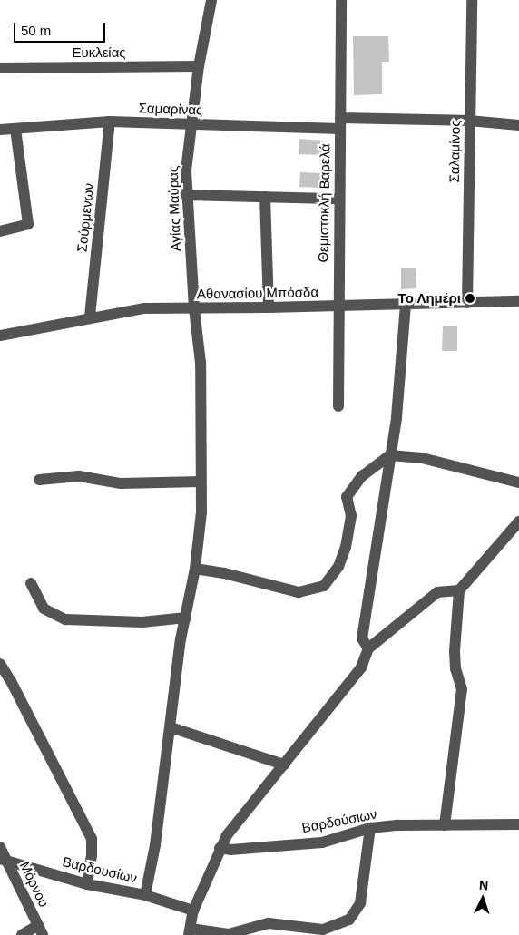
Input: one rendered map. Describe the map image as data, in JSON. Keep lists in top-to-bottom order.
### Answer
{
  "streets": {
    "street": [
      "Ευκλείας",
      "Σαμαρίνας",
      "Σαλαμίνος",
      "Θεμιστοκλή Βαρελά",
      "Αγίας Μαύρας",
      "Σούρμενων",
      "Αθανασίου Μπόσδα",
      "Βαρδούσιων",
      "Βαρδουσίων",
      "Μόρνου"
    ]
  },
  "crossings": [
    ["Ευκλείας", "Αγίας Μαύρας"],
    ["Σαμαρίνας", "Σαλαμίνος"],
    ["Σαμαρίνας", "Θεμιστοκλή Βαρελά"],
    ["Σαμαρίνας", "Αγίας Μαύρας"],
    ["Σαμαρίνας", "Σούρμενων"],
    ["Σαλαμίνος", "Αθανασίου Μπόσδα"],
    ["Θεμιστοκλή Βαρελά", "Αθανασίου Μπόσδα"],
    ["Αγίας Μαύρας", "Αθανασίου Μπόσδα"],
    ["Αγίας Μαύρας", "Βαρδουσίων"],
    ["Σούρμενων", "Αθανασίου Μπόσδα"],
    ["Βαρδουσίων", "Μόρνου"]
  ],
  "places": ["Το Λημέρι"],
  "scale_bar": "50 m",
  "north": "top"
}
